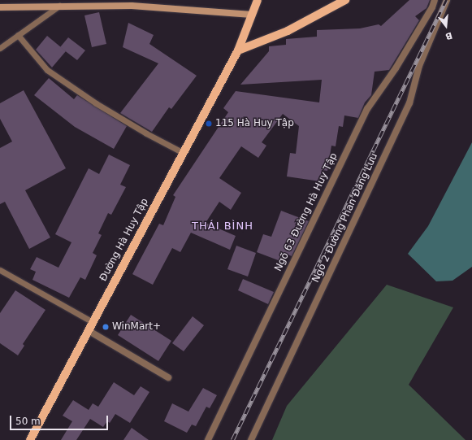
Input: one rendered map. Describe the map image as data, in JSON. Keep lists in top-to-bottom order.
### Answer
{
  "streets": {
    "main road": ["Đường Hà Huy Tập"],
    "street": ["Ngõ 63 Đường Hà Huy Tập", "Ngõ 2 Đường Phan Đăng Lưu"]
  },
  "districts": ["THÁI BÌNH"],
  "places": ["115 Hà Huy Tập", "WinMart+"],
  "scale_bar": "50 m",
  "north": "bottom"
}
